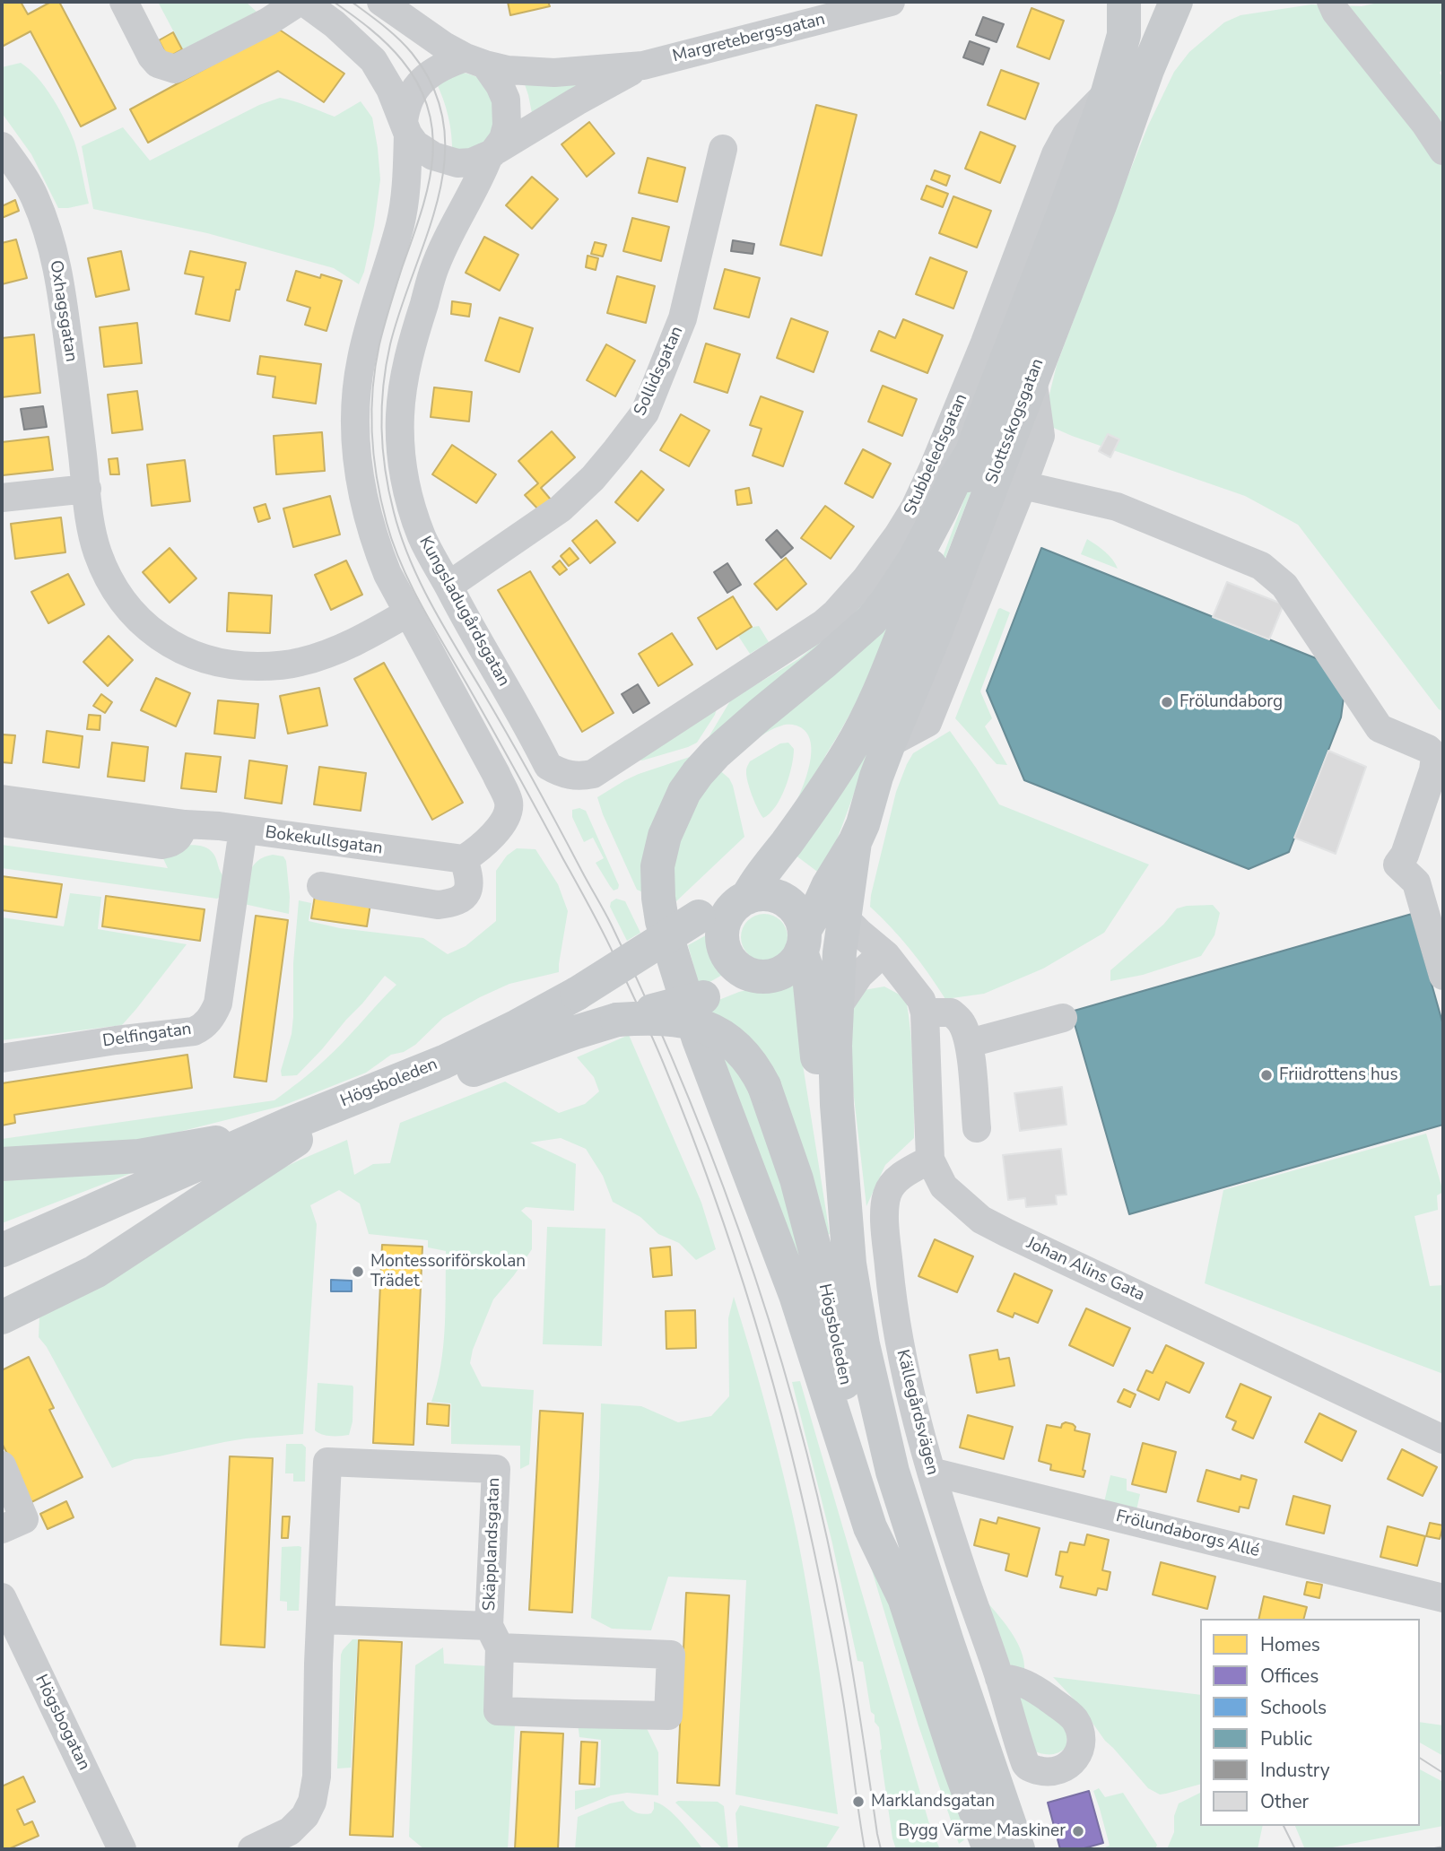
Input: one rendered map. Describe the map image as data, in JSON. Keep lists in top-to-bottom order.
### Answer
{
  "streets": {
    "main road": ["Slottsskogsgatan", "Högsboleden"],
    "street": [
      "Margretebergsgatan",
      "Oxhagsgatan",
      "Sollidsgatan",
      "Stubbeledsgatan",
      "Kungsladugårdsgatan",
      "Bokekullsgatan",
      "Delfingatan",
      "Johan Alins Gata",
      "Källegårdsvägen",
      "Frölundaborgs Allé",
      "Skäpplandsgatan",
      "Högsbogatan"
    ]
  },
  "crossings": [
    ["Margretebergsgatan", "Kungsladugårdsgatan"],
    ["Sollidsgatan", "Kungsladugårdsgatan"],
    ["Slottsskogsgatan", "Stubbeledsgatan"],
    ["Slottsskogsgatan", "Högsboleden"],
    ["Slottsskogsgatan", "Johan Alins Gata"],
    ["Stubbeledsgatan", "Kungsladugårdsgatan"],
    ["Bokekullsgatan", "Delfingatan"],
    ["Johan Alins Gata", "Källegårdsvägen"],
    ["Källegårdsvägen", "Frölundaborgs Allé"]
  ],
  "places": [
    "Frölundaborg",
    "Friidrottens hus",
    "Montessoriförskolan Trädet",
    "Marklandsgatan",
    "Bygg Värme Maskiner"
  ],
  "legend": [
    "Homes",
    "Offices",
    "Schools",
    "Public",
    "Industry",
    "Other"
  ]
}
